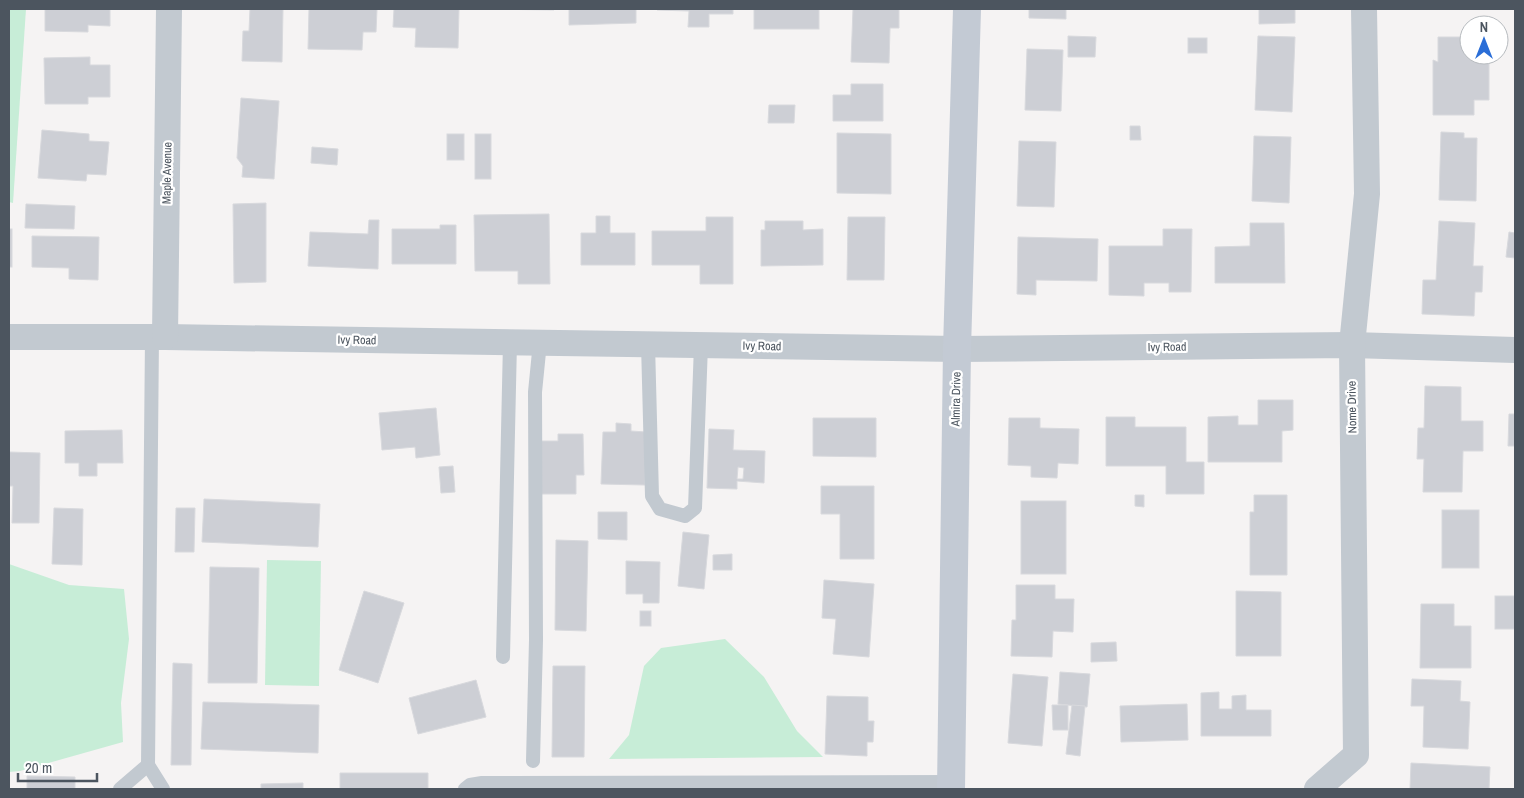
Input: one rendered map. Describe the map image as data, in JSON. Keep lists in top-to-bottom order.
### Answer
{
  "streets": {
    "street": [
      "Maple Avenue",
      "Ivy Road",
      "Almira Drive",
      "Nome Drive"
    ]
  },
  "crossings": [
    ["Maple Avenue", "Ivy Road"],
    ["Ivy Road", "Almira Drive"],
    ["Ivy Road", "Nome Drive"]
  ],
  "scale_bar": "20 m",
  "north": "top"
}
